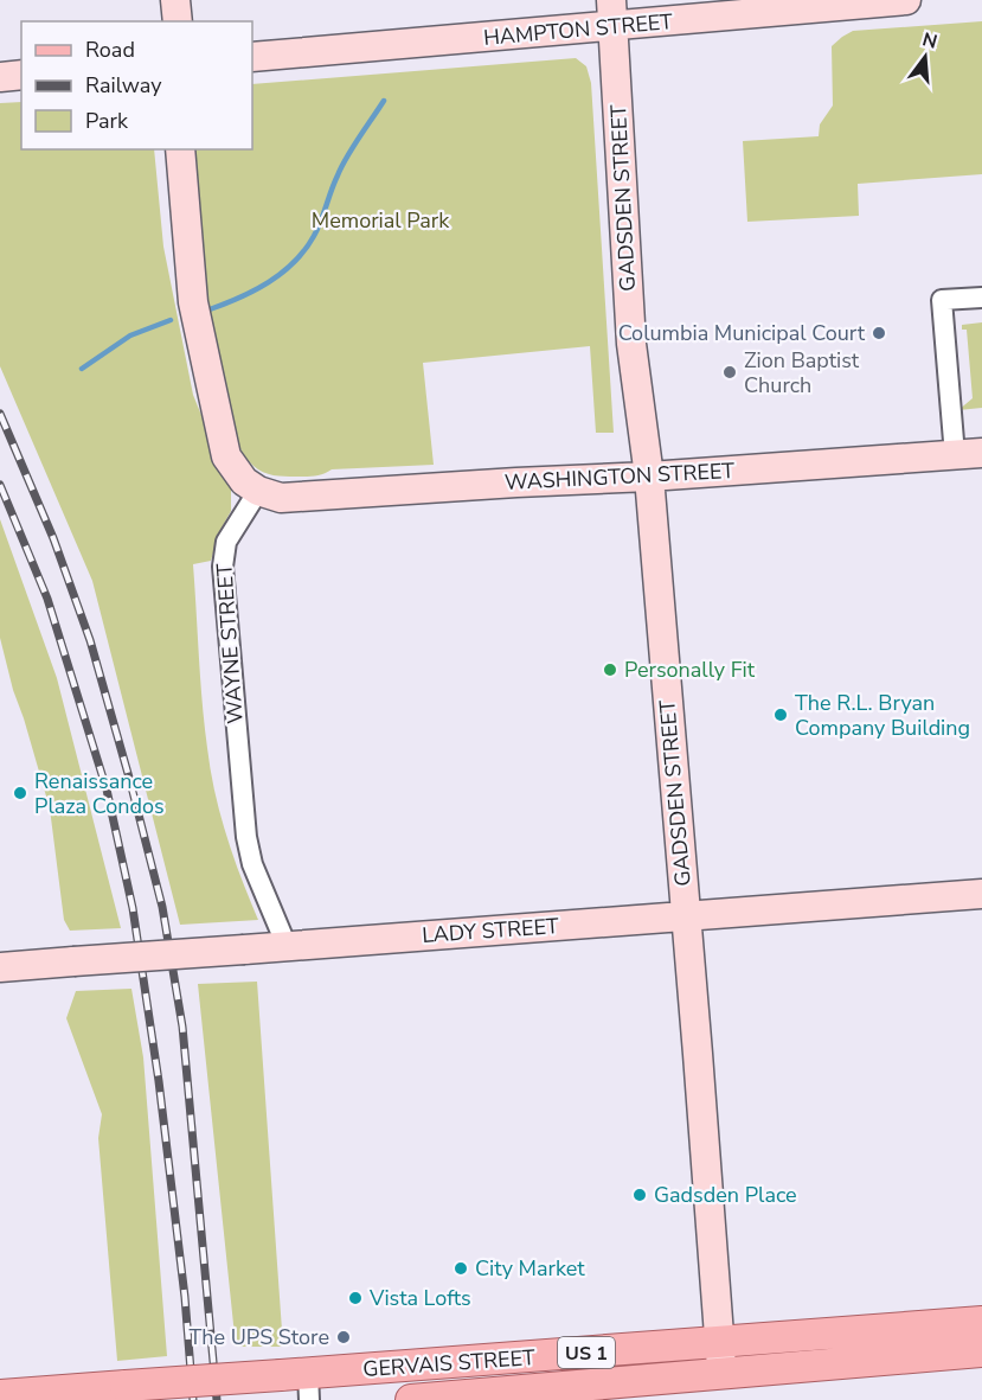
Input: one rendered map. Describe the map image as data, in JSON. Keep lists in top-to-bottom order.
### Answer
{
  "streets": {
    "main road": ["US 1", "GERVAIS STREET"],
    "street": [
      "HAMPTON STREET",
      "GADSDEN STREET",
      "WASHINGTON STREET",
      "WAYNE STREET",
      "LADY STREET"
    ]
  },
  "crossings": [
    ["HAMPTON STREET", "GADSDEN STREET"],
    ["GADSDEN STREET", "WASHINGTON STREET"],
    ["GADSDEN STREET", "LADY STREET"],
    ["GADSDEN STREET", "GERVAIS STREET"],
    ["WASHINGTON STREET", "WAYNE STREET"],
    ["WAYNE STREET", "LADY STREET"]
  ],
  "parks": ["Memorial Park"],
  "places": [
    "Columbia Municipal Court",
    "Zion Baptist Church",
    "Personally Fit",
    "The R.L. Bryan Company Building",
    "Renaissance Plaza Condos",
    "Gadsden Place",
    "City Market",
    "Vista Lofts",
    "The UPS Store"
  ],
  "legend": ["Road", "Railway", "Park"],
  "north": "top"
}
